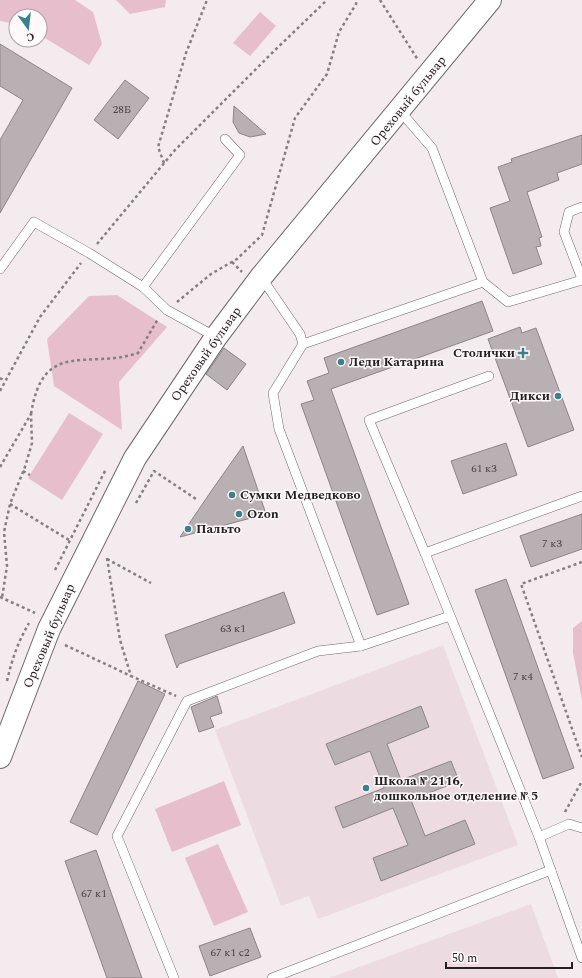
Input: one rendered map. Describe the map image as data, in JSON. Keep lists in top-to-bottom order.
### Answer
{
  "streets": {
    "street": ["Ореховый бульвар"]
  },
  "places": {
    "health": ["Столички"],
    "other": [
      "Леди Катарина",
      "Дикси",
      "Сумки Медведково",
      "Ozon",
      "Пальто",
      "Школа № 2116, дошкольное отделение № 5"
    ]
  },
  "house_numbers": [
    "28Б",
    "61 к3",
    "7 к3",
    "63 к1",
    "7 к4",
    "67 к1",
    "67 к1 с2"
  ],
  "scale_bar": "50 m",
  "north": "bottom"
}
